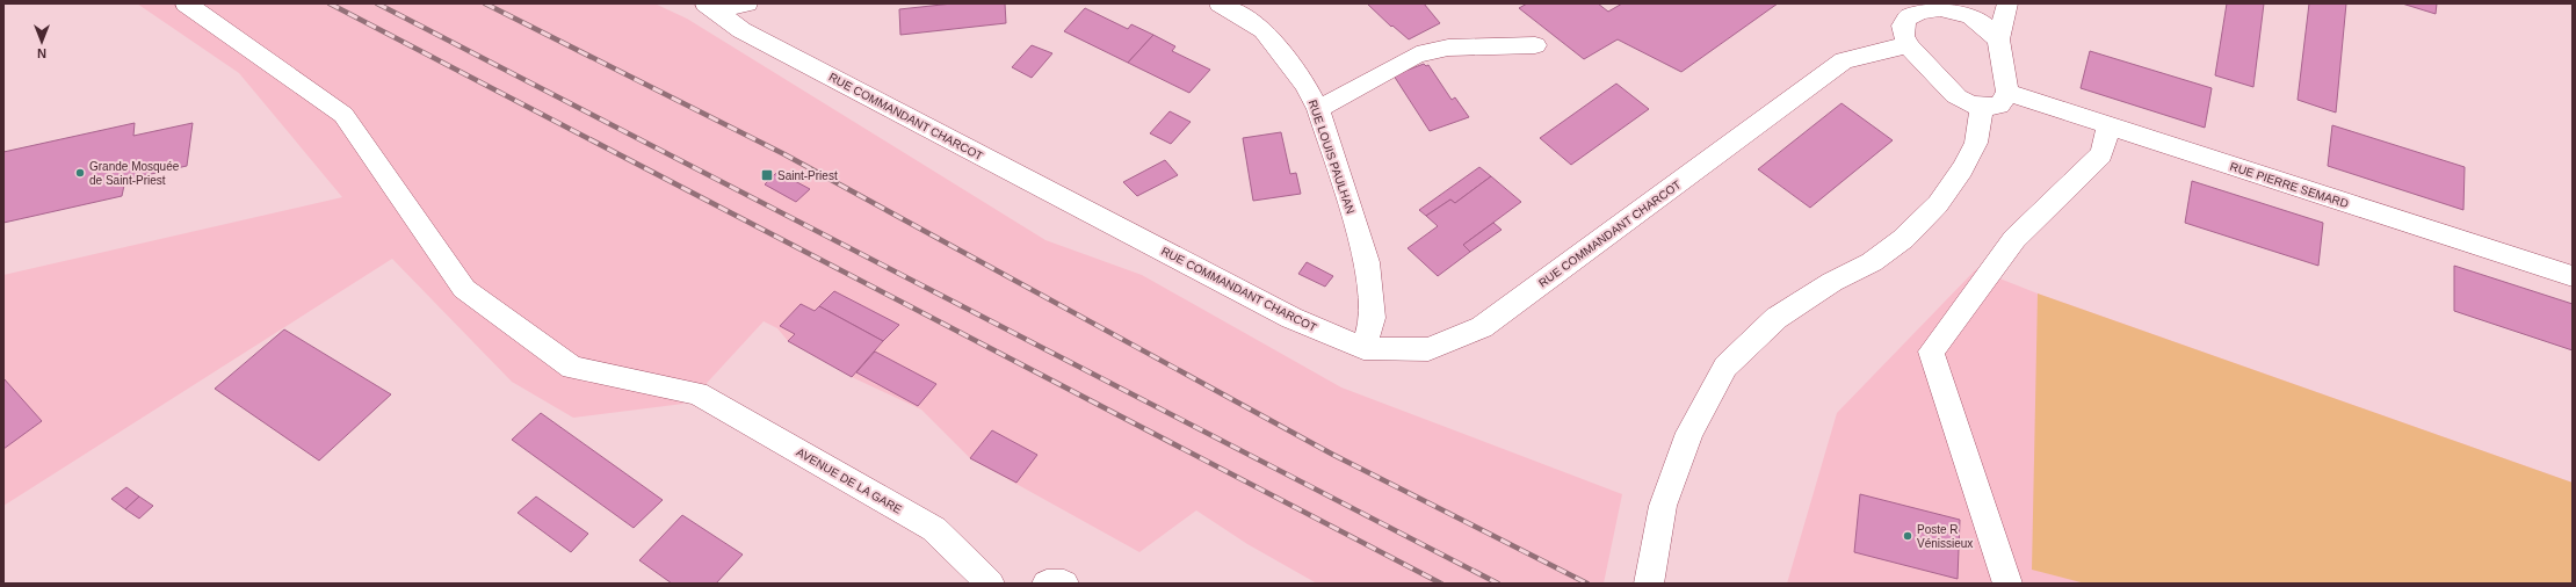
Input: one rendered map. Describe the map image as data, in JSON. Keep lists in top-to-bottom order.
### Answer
{
  "streets": {
    "street": [
      "RUE COMMANDANT CHARCOT",
      "RUE LOUIS PAULHAN",
      "RUE PIERRE SEMARD",
      "AVENUE DE LA GARE"
    ]
  },
  "crossings": [
    ["RUE COMMANDANT CHARCOT", "RUE LOUIS PAULHAN"]
  ],
  "places": {
    "other": ["Grande Mosquée de Saint-Priest", "Poste R Vénissieux"],
    "transit": ["Saint-Priest"]
  },
  "north": "bottom"
}
